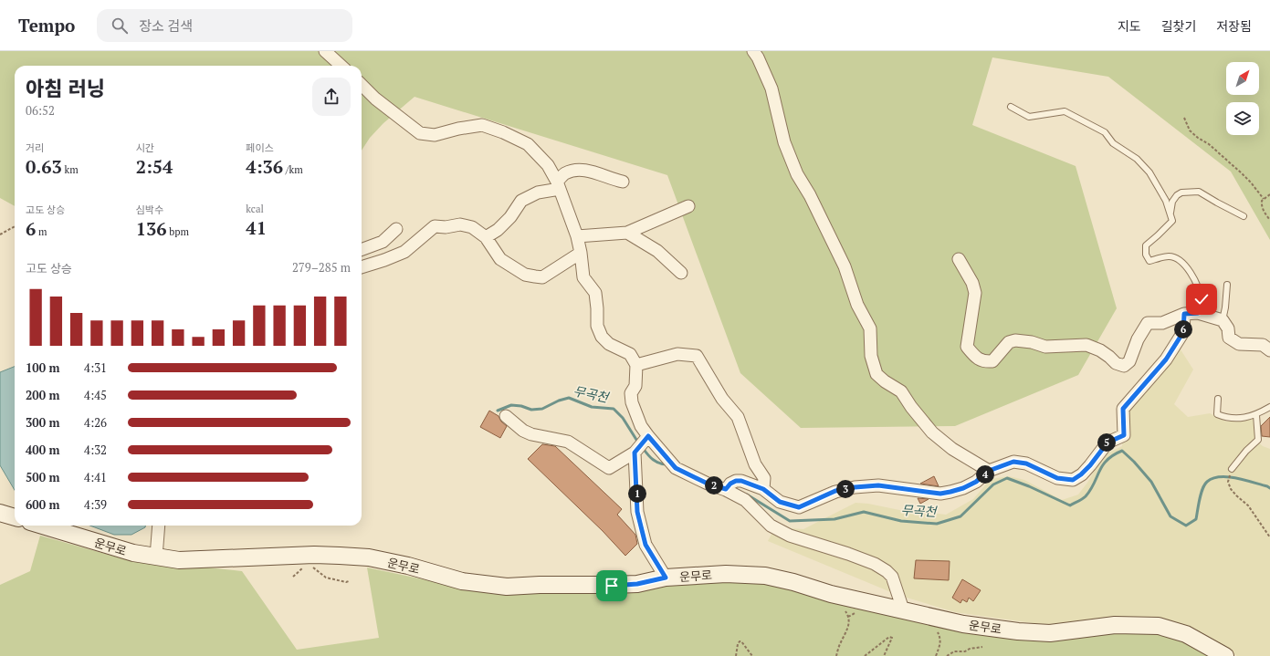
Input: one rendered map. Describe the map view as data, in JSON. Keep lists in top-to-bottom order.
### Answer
{
  "streets": {
    "street": ["운무로"]
  },
  "water": ["무곡천"],
  "north": "top right",
  "page": {
    "header": "Tempo",
    "search": "장소 검색",
    "nav": ["지도", "길찾기", "저장됨"],
    "heading": ["아침 러닝", "06:52"],
    "stats": [
      ["거리", "0.63 km"],
      ["시간", "2:54"],
      ["페이스", "4:36 /km"],
      ["고도 상승", "6 m"],
      ["심박수", "136 bpm"],
      ["kcal", "41"]
    ],
    "chart": ["고도 상승", "279–285 m"],
    "pins": [
      "6",
      "5",
      "4",
      "2",
      "3",
      "1"
    ],
    "list": [
      {
        "name": "100 m",
        "note": "4:31"
      },
      {
        "name": "200 m",
        "note": "4:45"
      },
      {
        "name": "300 m",
        "note": "4:26"
      },
      {
        "name": "400 m",
        "note": "4:32"
      },
      {
        "name": "500 m",
        "note": "4:41"
      },
      {
        "name": "600 m",
        "note": "4:39"
      }
    ]
  }
}
